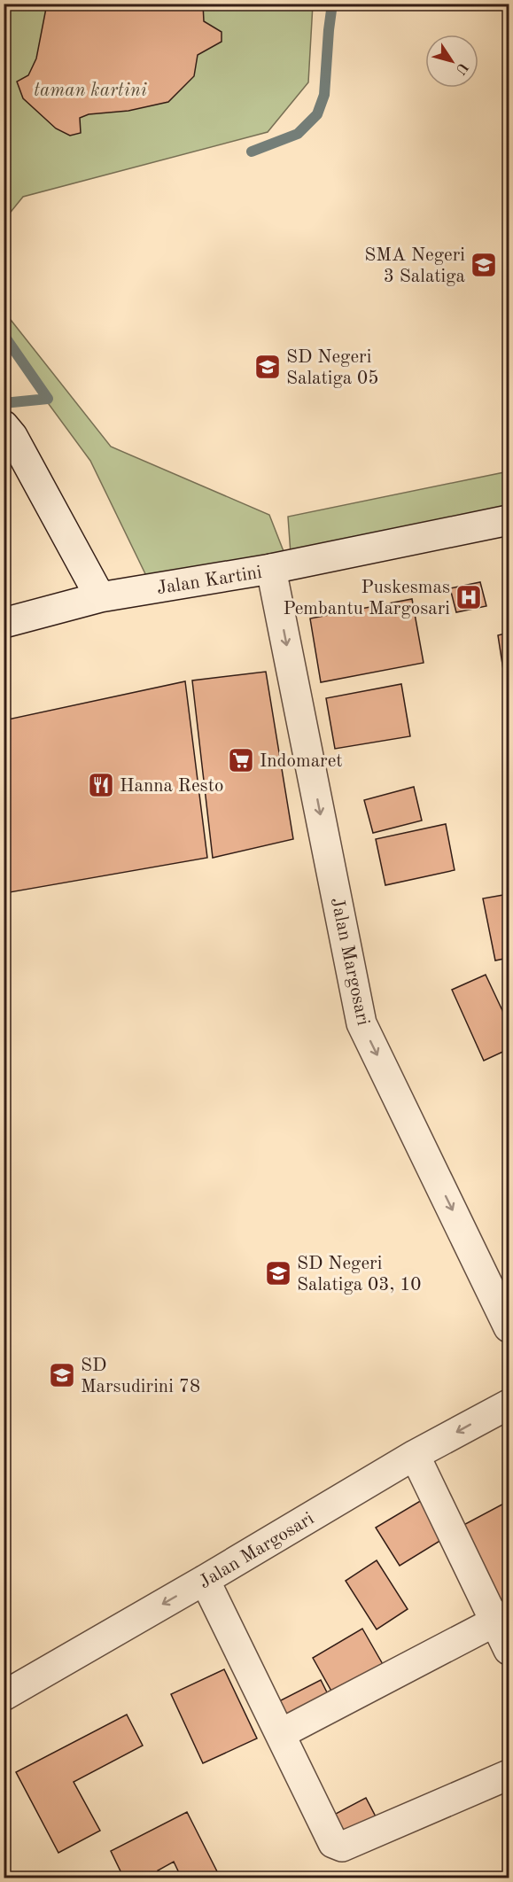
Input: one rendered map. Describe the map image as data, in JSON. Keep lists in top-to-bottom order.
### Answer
{
  "streets": {
    "street": ["Jalan Kartini", "Jalan Margosari"]
  },
  "crossings": [
    ["Jalan Kartini", "Jalan Margosari"]
  ],
  "one_way": ["Jalan Margosari"],
  "parks": ["taman kartini"],
  "places": {
    "school or university": [
      "SMA Negeri 3 Salatiga",
      "SD Negeri Salatiga 05",
      "SD Negeri Salatiga 03, 10",
      "SD Marsudirini 78"
    ],
    "hospital": ["Puskesmas Pembantu Margosari"],
    "supermarket": ["Indomaret"],
    "restaurant": ["Hanna Resto"]
  },
  "north": "bottom right"
}
